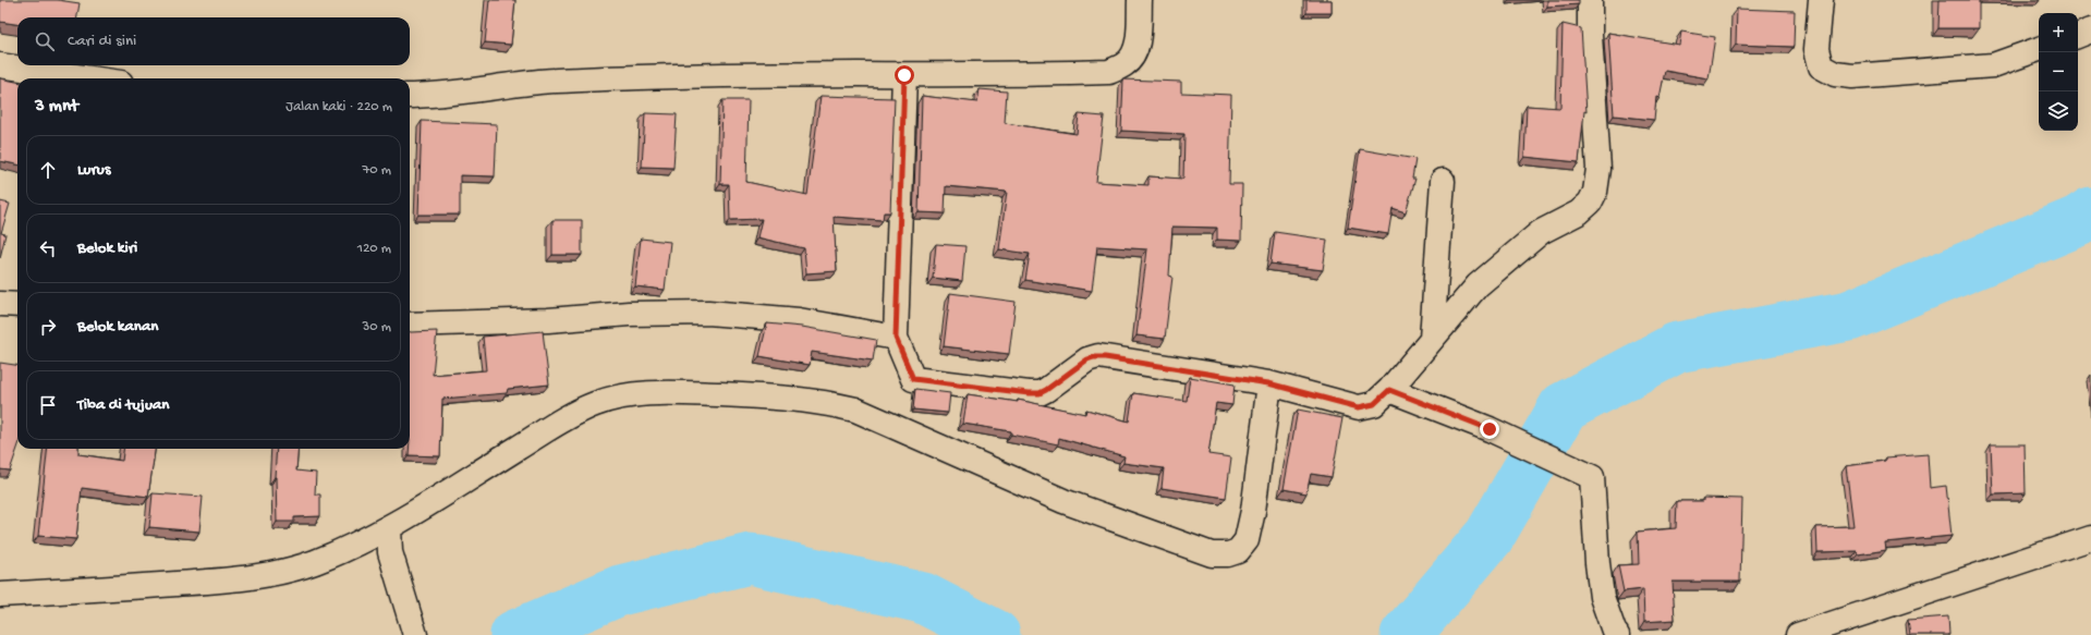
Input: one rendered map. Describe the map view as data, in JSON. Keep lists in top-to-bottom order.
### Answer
{
  "page": {
    "map_buttons": ["+", "−"],
    "search": "Cari di sini",
    "heading": ["3 mnt", "Jalan kaki · 220 m"],
    "list": [
      ["Lurus", "70 m"],
      ["Belok kiri", "120 m"],
      ["Belok kanan", "30 m"],
      "Tiba di tujuan"
    ]
  }
}
